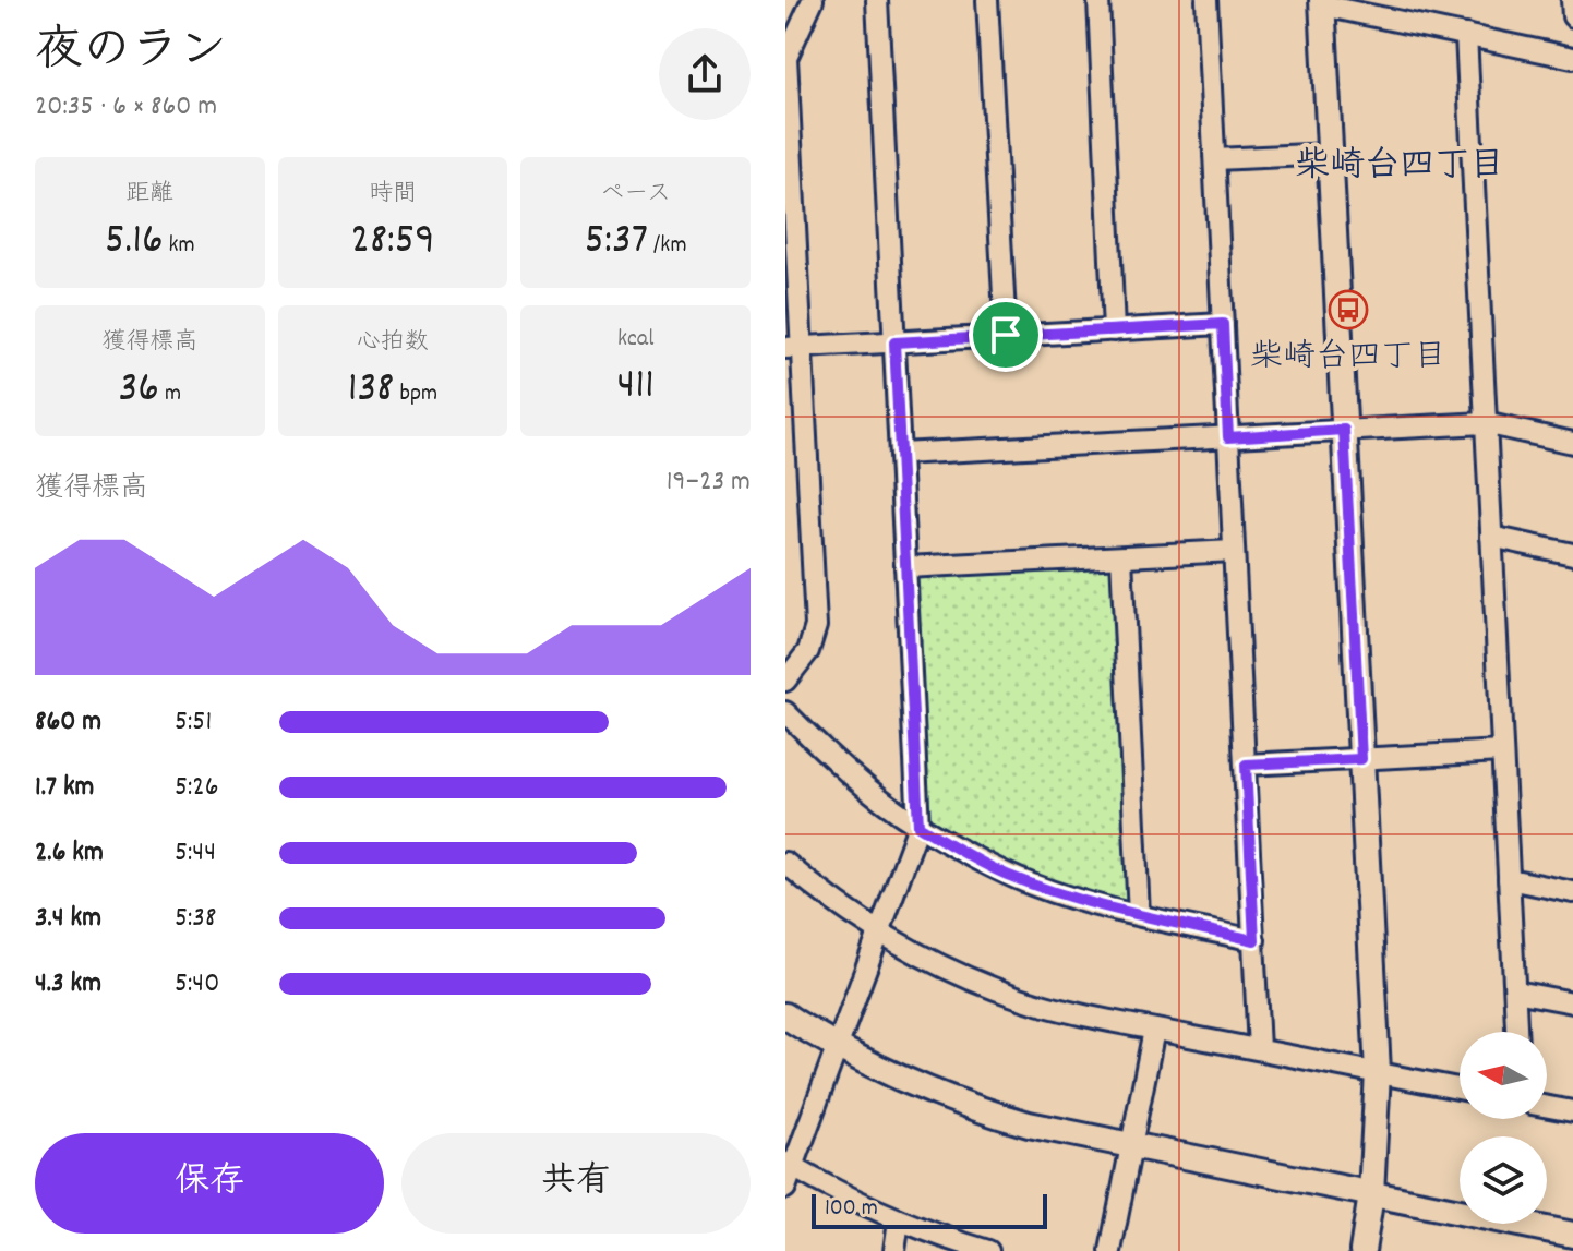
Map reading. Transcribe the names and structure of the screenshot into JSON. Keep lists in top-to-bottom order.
{
  "districts": ["柴崎台四丁目"],
  "places": {
    "bus stop": ["柴崎台四丁目"]
  },
  "scale_bar": "100 m",
  "north": "left",
  "page": {
    "heading": ["夜のラン", "20:35 · 6 × 860 m"],
    "stats": [
      ["距離", "5.16 km"],
      ["時間", "28:59"],
      ["ペース", "5:37 /km"],
      ["獲得標高", "36 m"],
      ["心拍数", "138 bpm"],
      ["kcal", "411"]
    ],
    "chart": ["獲得標高", "19–23 m"],
    "list": [
      {
        "name": "860 m",
        "note": "5:51"
      },
      {
        "name": "1.7 km",
        "note": "5:26"
      },
      {
        "name": "2.6 km",
        "note": "5:44"
      },
      {
        "name": "3.4 km",
        "note": "5:38"
      },
      {
        "name": "4.3 km",
        "note": "5:40"
      }
    ],
    "buttons": ["保存", "共有"],
    "scale": "100 m"
  }
}
